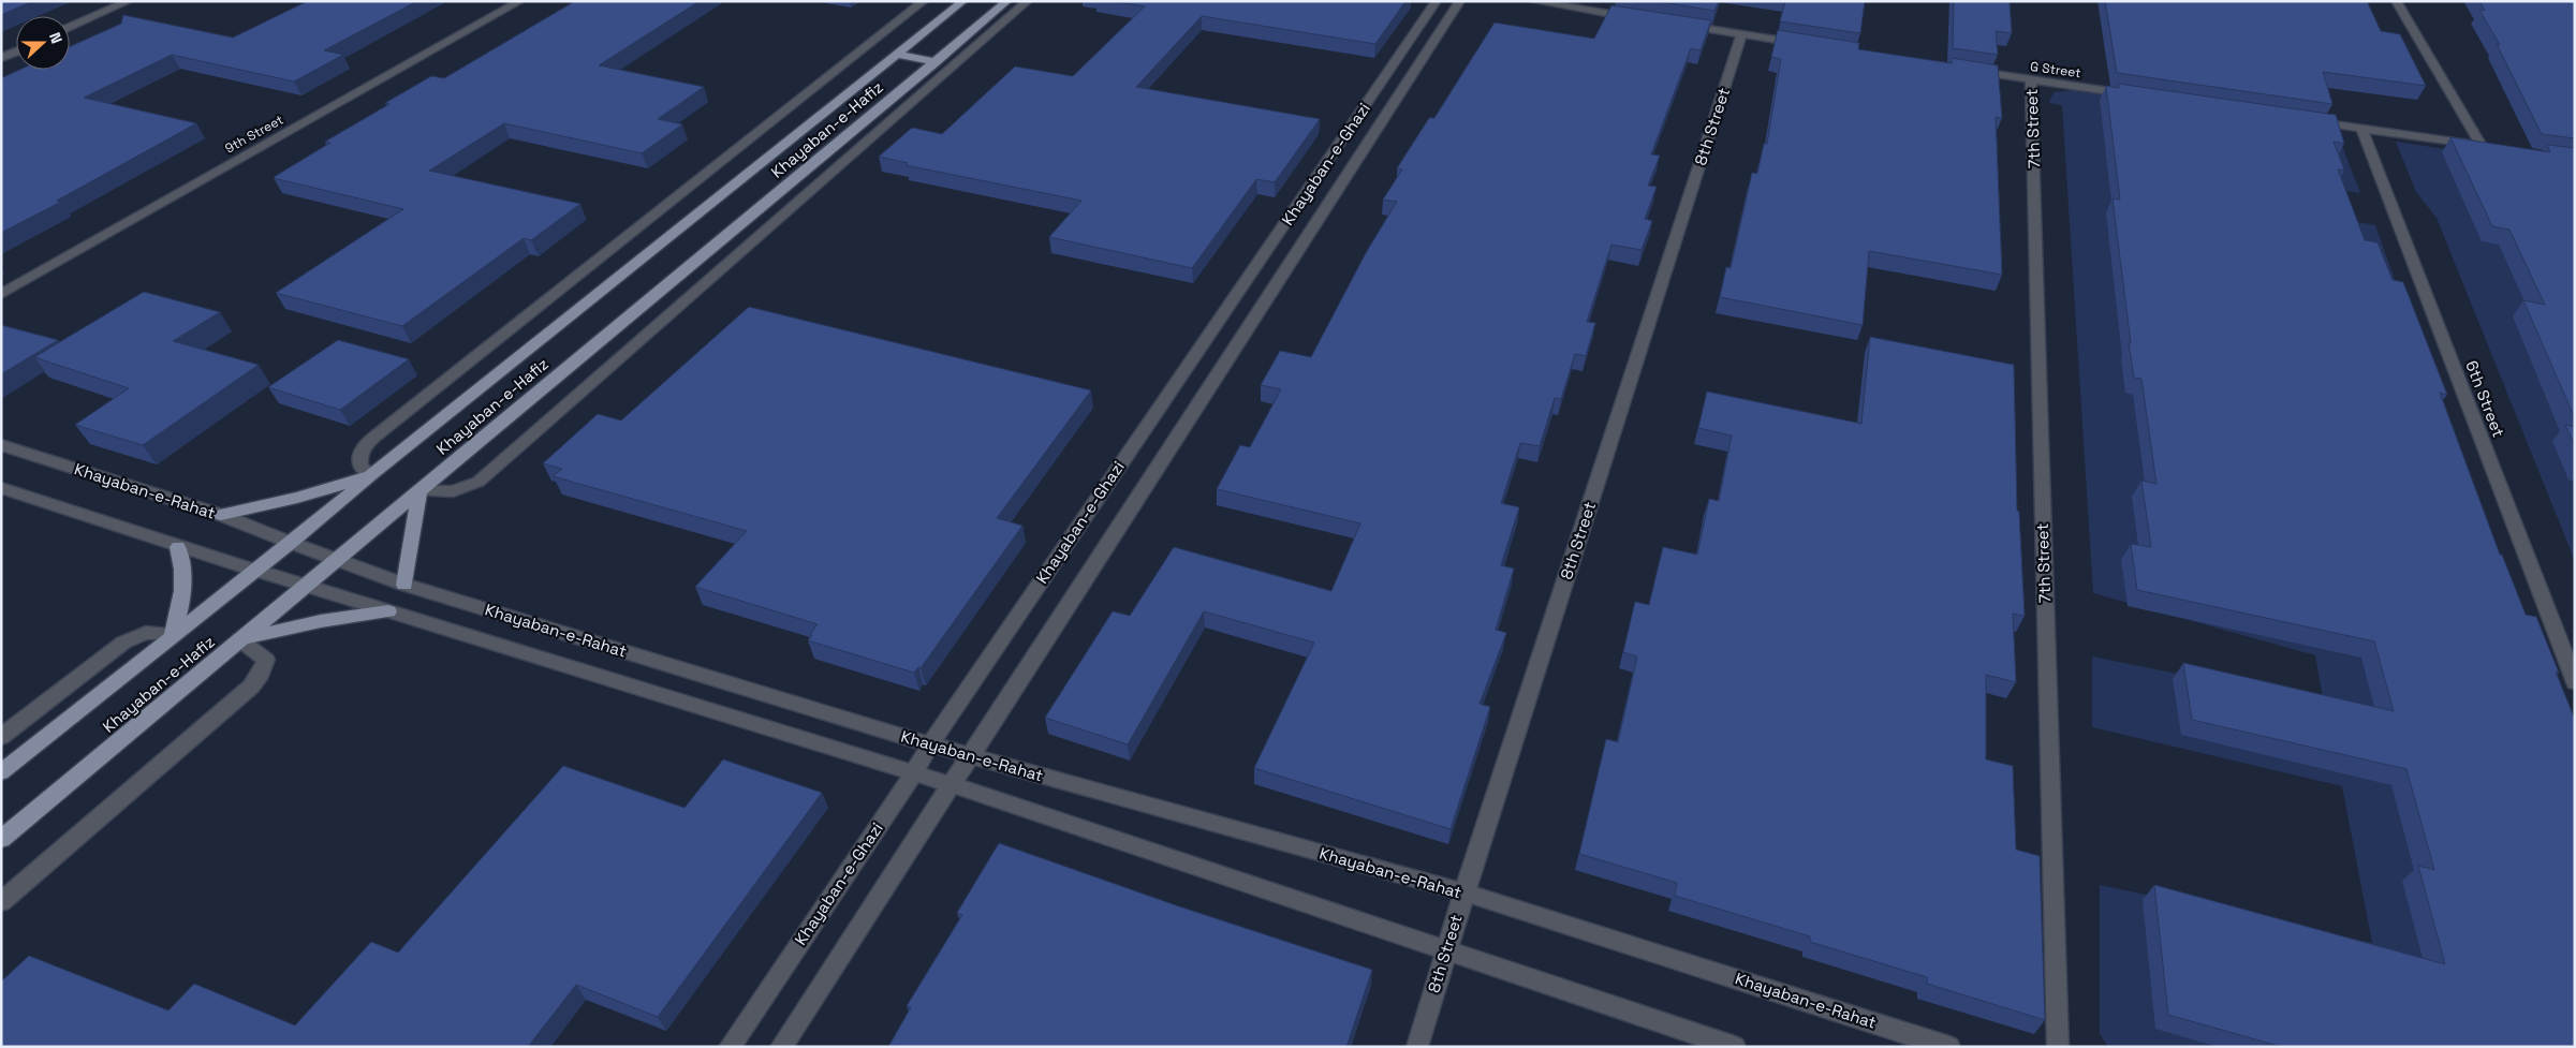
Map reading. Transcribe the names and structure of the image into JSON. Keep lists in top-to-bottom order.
{
  "streets": {
    "main road": ["Khayaban-e-Hafiz"],
    "street": [
      "G Street",
      "8th Street",
      "7th Street",
      "9th Street",
      "Khayaban-e-Ghazi",
      "6th Street",
      "Khayaban-e-Rahat"
    ]
  },
  "crossings": [
    ["G Street", "7th Street"],
    ["8th Street", "Khayaban-e-Rahat"],
    ["Khayaban-e-Hafiz", "Khayaban-e-Rahat"],
    ["Khayaban-e-Ghazi", "Khayaban-e-Rahat"]
  ],
  "north": "right"
}
